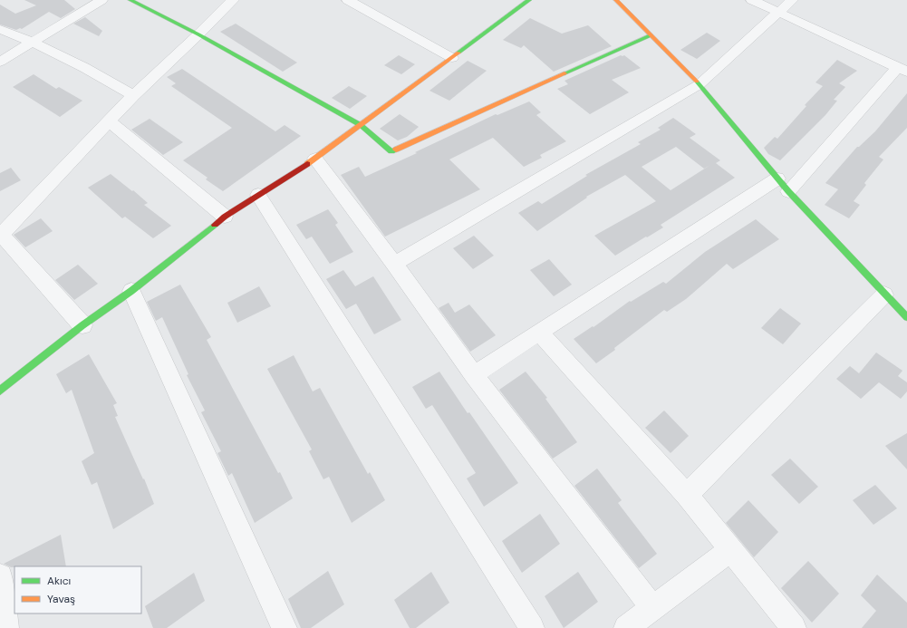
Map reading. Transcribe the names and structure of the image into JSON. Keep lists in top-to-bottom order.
{
  "legend": ["Akıcı", "Yavaş"]
}
